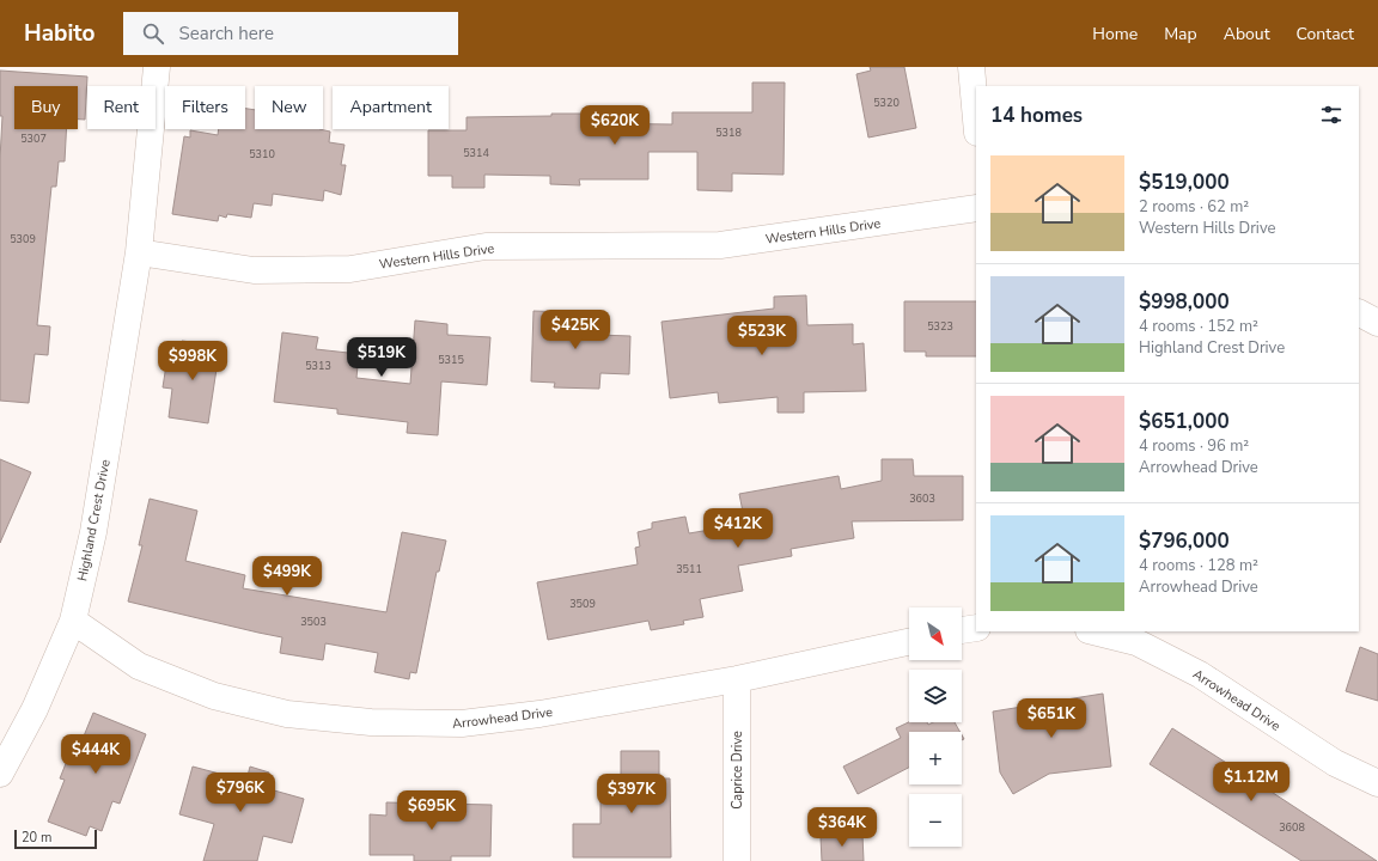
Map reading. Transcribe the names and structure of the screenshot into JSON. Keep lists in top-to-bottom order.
{
  "streets": {
    "street": [
      "Western Hills Drive",
      "Highland Crest Drive",
      "Arrowhead Drive",
      "Caprice Drive"
    ]
  },
  "crossings": [
    ["Western Hills Drive", "Highland Crest Drive"],
    ["Highland Crest Drive", "Arrowhead Drive"],
    ["Arrowhead Drive", "Caprice Drive"]
  ],
  "house_numbers": [
    "5320",
    "5318",
    "5307",
    "5314",
    "5310",
    "5309",
    "5323",
    "5315",
    "5313",
    "3603",
    "3511",
    "3509",
    "3503",
    "3608"
  ],
  "scale_bar": "20 m",
  "north": "bottom right",
  "page": {
    "header": "Habito",
    "search": "Search here",
    "nav": [
      "Home",
      "Map",
      "About",
      "Contact"
    ],
    "chip": [
      "Buy",
      "Rent",
      "Filters",
      "New",
      "Apartment"
    ],
    "heading": "14 homes",
    "price": [
      "$620K",
      "$425K",
      "$523K",
      "$519K",
      "$998K",
      "$412K",
      "$499K",
      "$651K",
      "$444K",
      "$1.12M",
      "$796K",
      "$397K",
      "$695K",
      "$364K"
    ],
    "list": [
      {
        "name": "$519,000",
        "note": "2 rooms · 62 m² · Western Hills Drive"
      },
      {
        "name": "$998,000",
        "note": "4 rooms · 152 m² · Highland Crest Drive"
      },
      {
        "name": "$651,000",
        "note": "4 rooms · 96 m² · Arrowhead Drive"
      },
      {
        "name": "$796,000",
        "note": "4 rooms · 128 m² · Arrowhead Drive"
      }
    ],
    "map_buttons": ["+", "−"],
    "scale": "20 m"
  }
}
